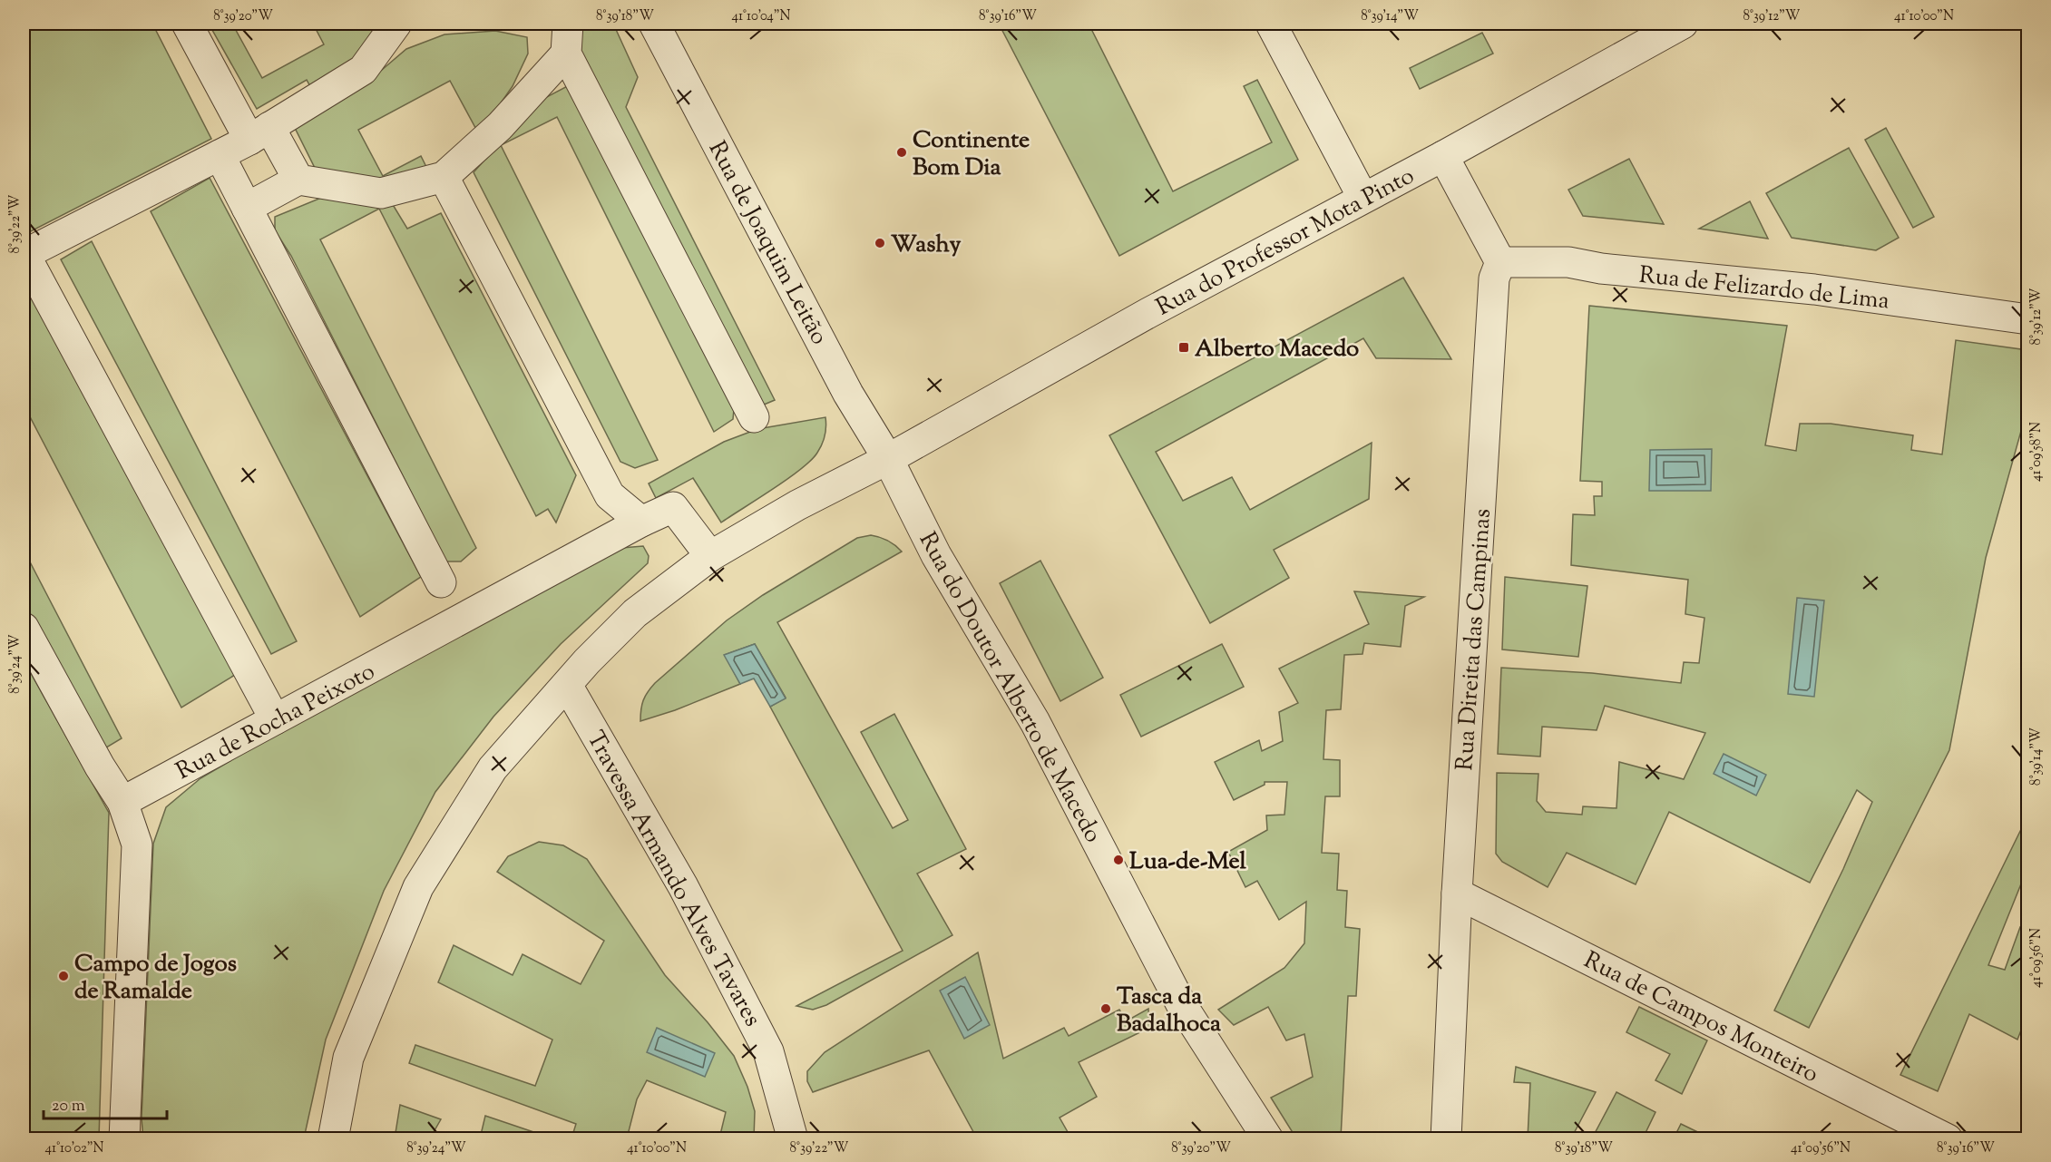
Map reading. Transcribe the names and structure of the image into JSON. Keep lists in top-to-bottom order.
{
  "streets": {
    "street": [
      "Rua do Professor Mota Pinto",
      "Rua de Joaquim Leitão",
      "Rua de Felizardo de Lima",
      "Rua Direita das Campinas",
      "Rua do Doutor Alberto de Macedo",
      "Rua de Rocha Peixoto",
      "Travessa Armando Alves Tavares",
      "Rua de Campos Monteiro"
    ]
  },
  "crossings": [
    ["Rua do Professor Mota Pinto", "Rua de Joaquim Leitão"],
    ["Rua do Professor Mota Pinto", "Rua do Doutor Alberto de Macedo"],
    ["Rua de Joaquim Leitão", "Rua do Doutor Alberto de Macedo"],
    ["Rua de Felizardo de Lima", "Rua Direita das Campinas"],
    ["Rua Direita das Campinas", "Rua de Campos Monteiro"]
  ],
  "places": {
    "other": [
      "Continente Bom Dia",
      "Washy",
      "Lua-de-Mel",
      "Campo de Jogos de Ramalde",
      "Tasca da Badalhoca"
    ],
    "transit": ["Alberto Macedo"]
  },
  "scale_bar": "20 m",
  "coordinates": [
    "8°39'20\"W",
    "8°39'18\"W",
    "41°10'04\"N",
    "8°39'16\"W",
    "8°39'14\"W",
    "8°39'12\"W",
    "41°10'00\"N",
    "8°39'22\"W",
    "41°09'58\"N",
    "8°39'24\"W",
    "41°09'56\"N",
    "41°10'02\"N"
  ]
}
